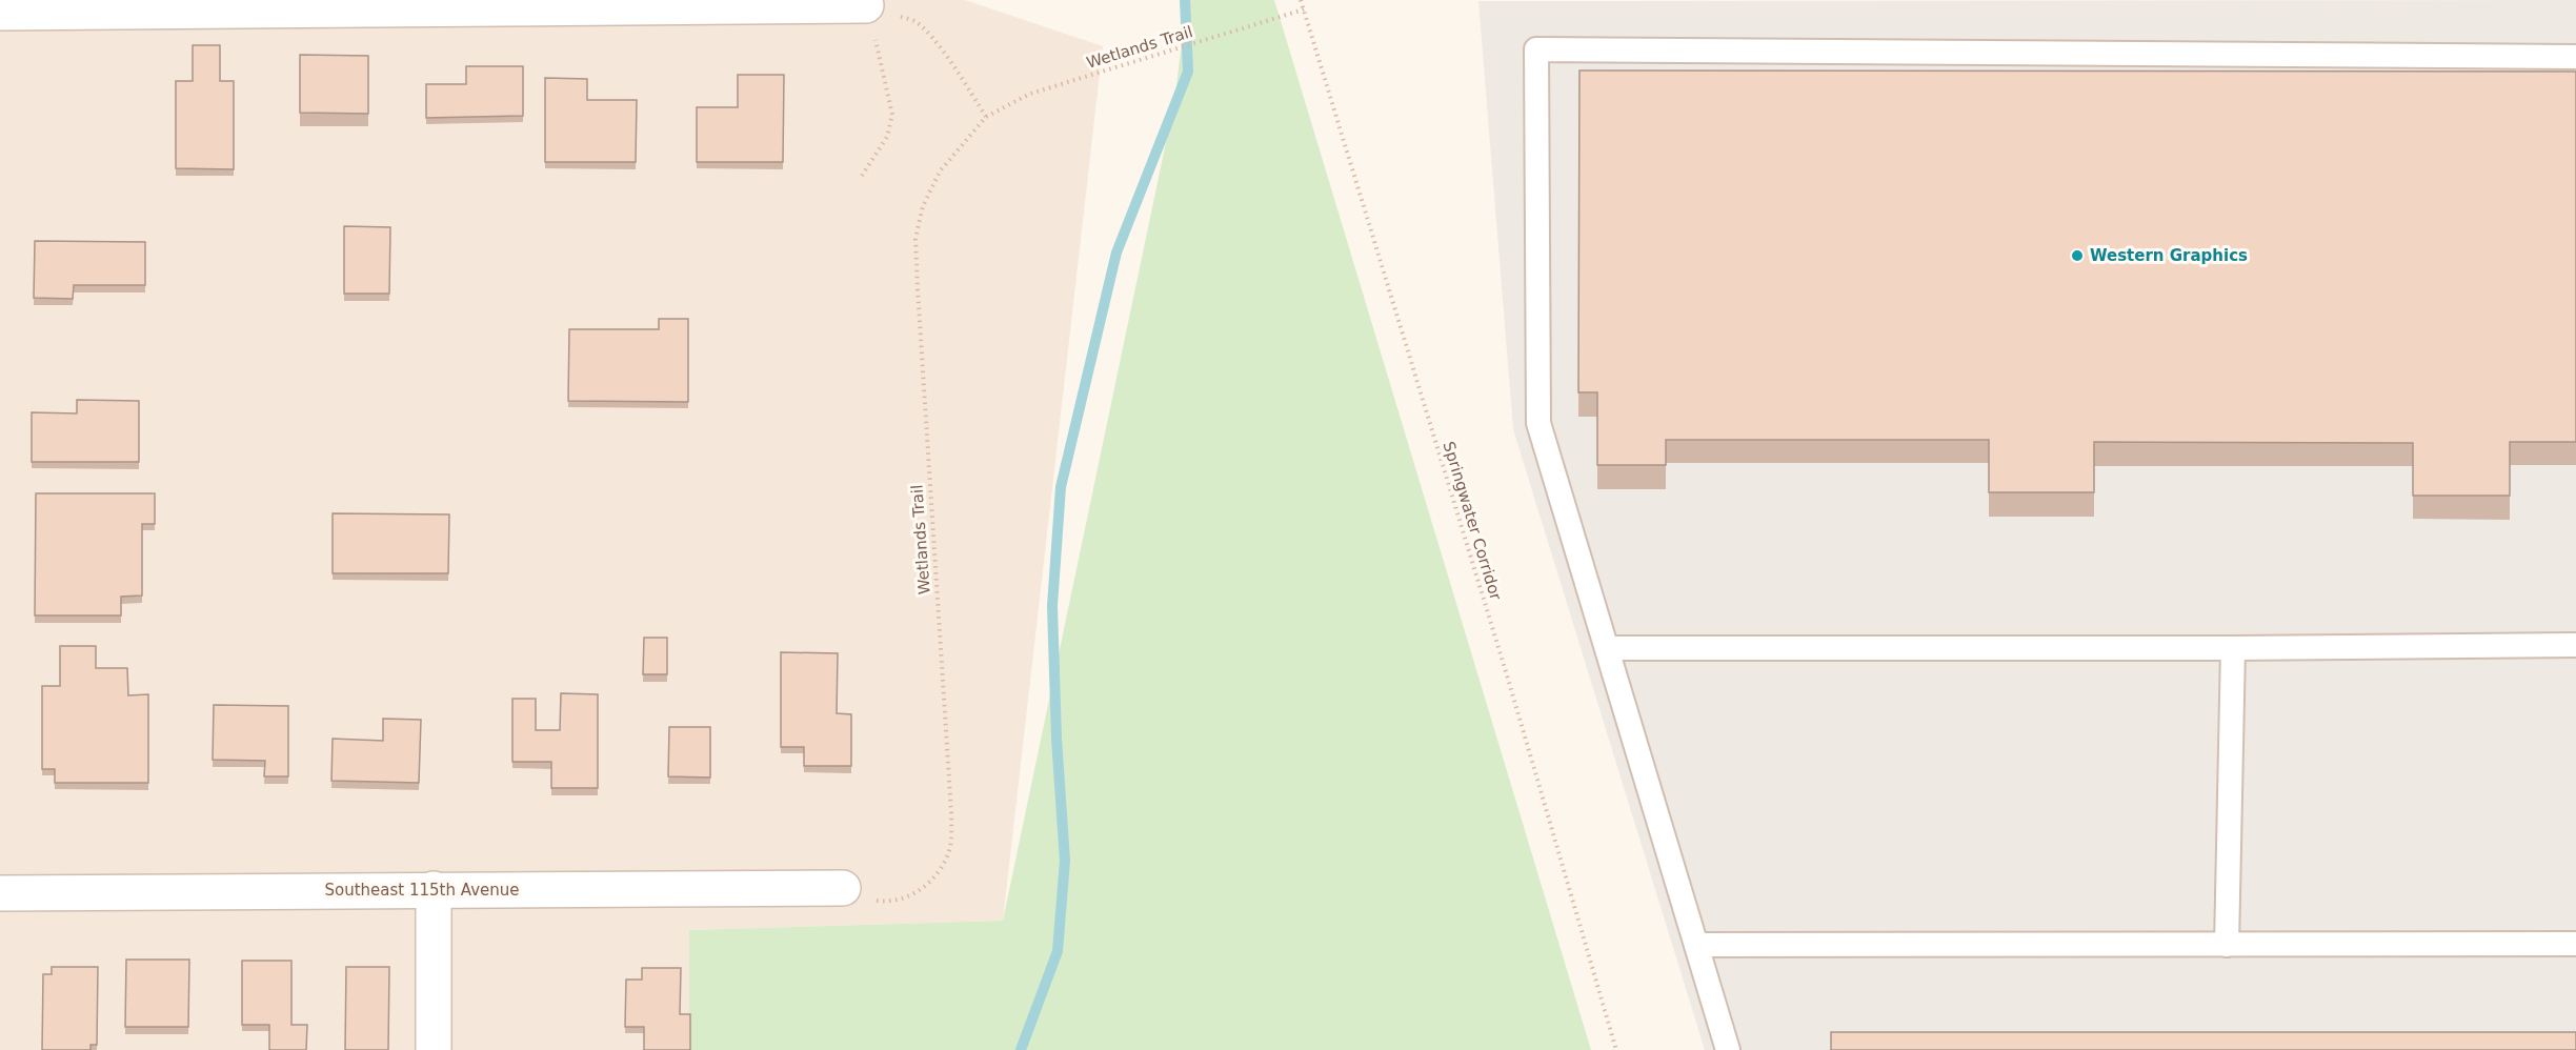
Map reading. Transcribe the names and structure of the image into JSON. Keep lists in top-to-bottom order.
{
  "streets": {
    "street": ["Southeast 115th Avenue"],
    "path": ["Wetlands Trail", "Springwater Corridor"]
  },
  "crossings": [
    ["Wetlands Trail", "Springwater Corridor"],
    ["Wetlands Trail", "Southeast 115th Avenue"]
  ],
  "places": ["Western Graphics"]
}
